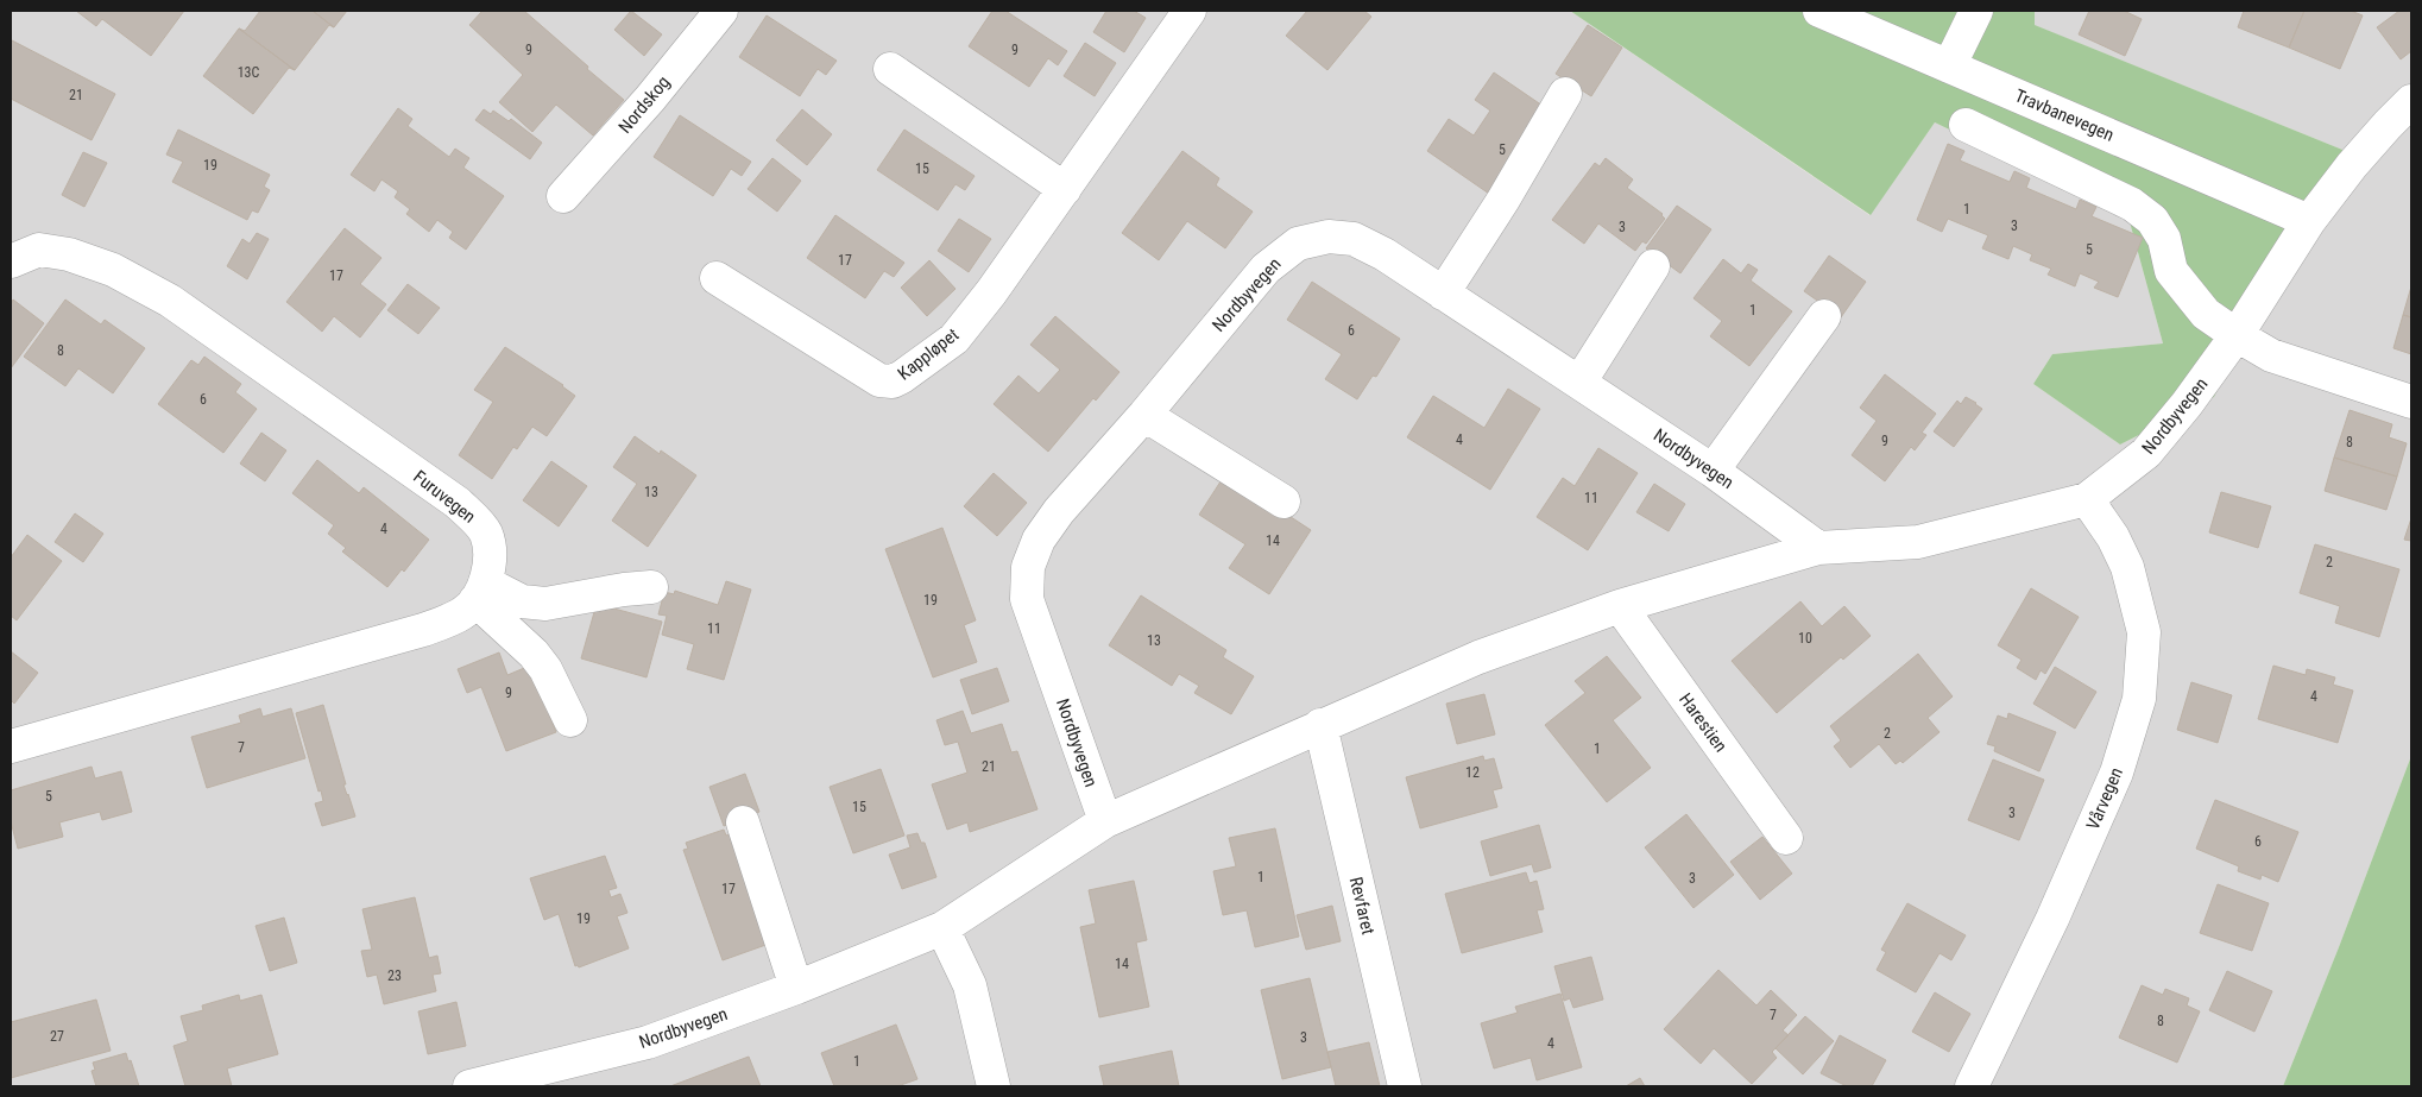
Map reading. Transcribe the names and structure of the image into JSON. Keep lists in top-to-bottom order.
{
  "streets": {
    "street": [
      "Nordskog",
      "Travbanevegen",
      "Nordbyvegen",
      "Kappløpet",
      "Furuvegen",
      "Harestien",
      "Vårvegen",
      "Revfaret"
    ]
  },
  "crossings": [
    ["Travbanevegen", "Nordbyvegen"],
    ["Nordbyvegen", "Harestien"],
    ["Nordbyvegen", "Vårvegen"],
    ["Nordbyvegen", "Revfaret"]
  ],
  "house_numbers": [
    "9",
    "9",
    "13C",
    "21",
    "5",
    "19",
    "15",
    "1",
    "3",
    "3",
    "5",
    "17",
    "17",
    "1",
    "6",
    "8",
    "6",
    "4",
    "9",
    "8",
    "13",
    "11",
    "4",
    "14",
    "2",
    "19",
    "11",
    "10",
    "13",
    "9",
    "4",
    "2",
    "7",
    "1",
    "21",
    "12",
    "5",
    "15",
    "3",
    "6",
    "1",
    "3",
    "17",
    "19",
    "14",
    "23",
    "7",
    "8",
    "27",
    "3",
    "4",
    "1"
  ]
}
